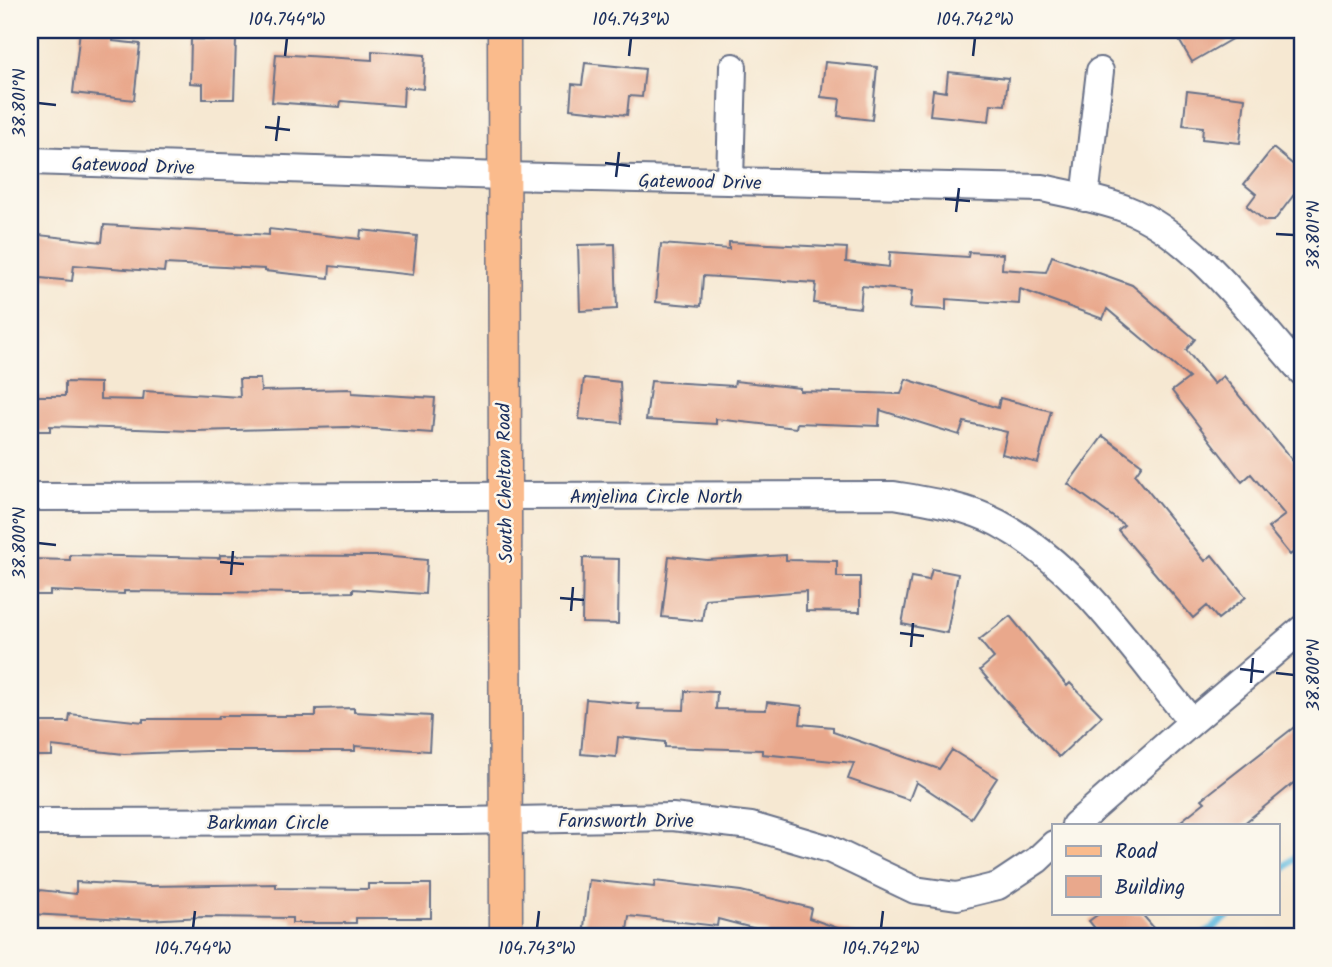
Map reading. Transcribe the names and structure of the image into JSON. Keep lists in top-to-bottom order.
{
  "streets": {
    "main road": ["South Chelton Road"],
    "street": [
      "Gatewood Drive",
      "Amjelina Circle North",
      "Farnsworth Drive",
      "Barkman Circle"
    ]
  },
  "crossings": [
    ["Gatewood Drive", "South Chelton Road"],
    ["South Chelton Road", "Amjelina Circle North"],
    ["South Chelton Road", "Farnsworth Drive"],
    ["South Chelton Road", "Barkman Circle"],
    ["Farnsworth Drive", "Barkman Circle"]
  ],
  "legend": ["Road", "Building"],
  "coordinates": [
    "104.744°W",
    "104.743°W",
    "104.742°W",
    "38.801°N",
    "38.800°N"
  ]
}
